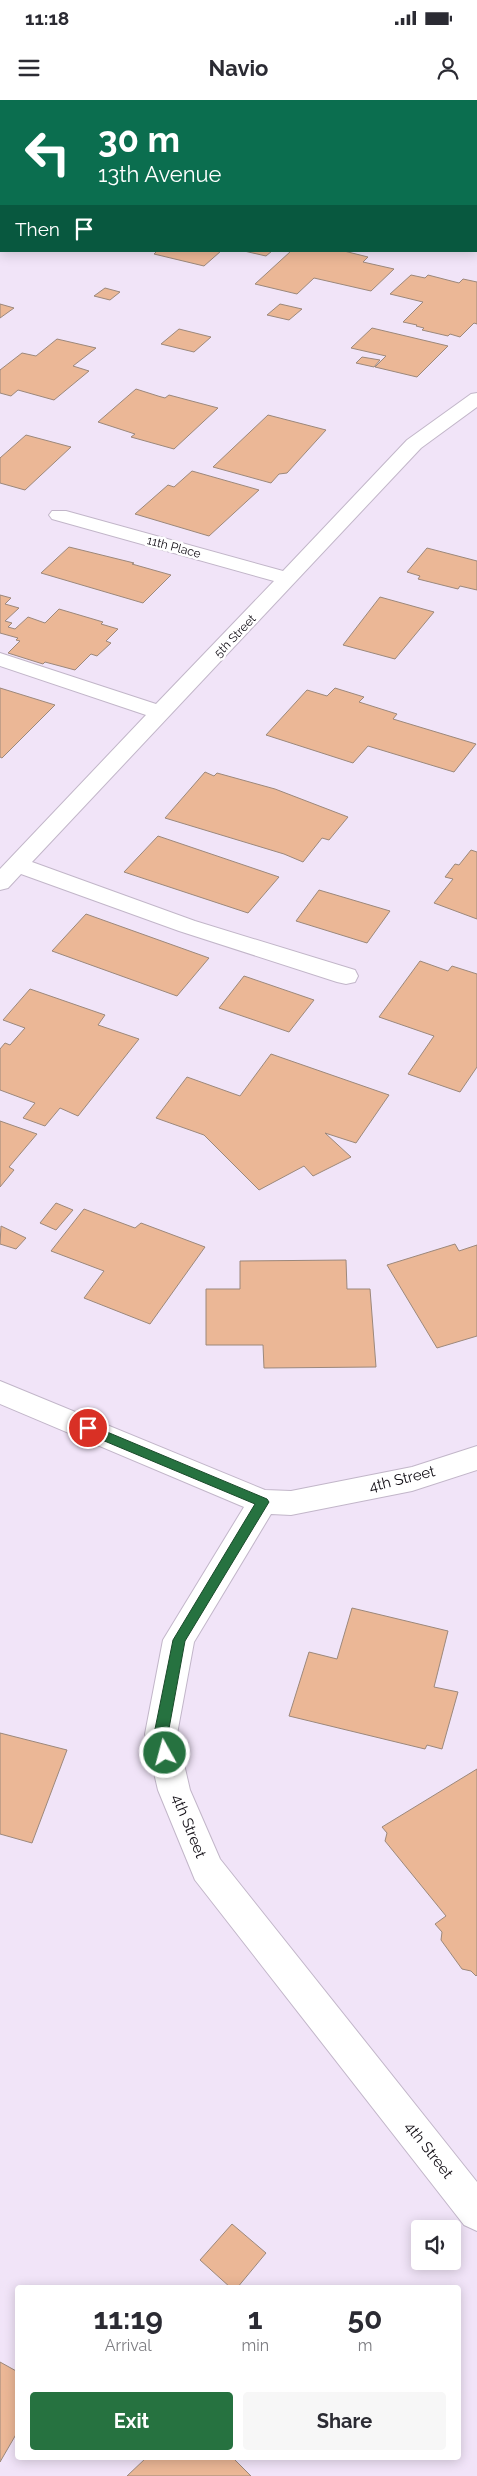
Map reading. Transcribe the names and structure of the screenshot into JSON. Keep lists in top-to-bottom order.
{
  "streets": {
    "street": ["11th Place", "5th Street", "4th Street"]
  },
  "crossings": [
    ["11th Place", "5th Street"]
  ],
  "page": {
    "status": "11:18",
    "header": "Navio",
    "turn": ["30 m", "13th Avenue"],
    "then": "Then",
    "eta": [
      "11:19",
      "Arrival",
      "1",
      "min",
      "50",
      "m"
    ],
    "buttons": ["Exit", "Share"]
  }
}
